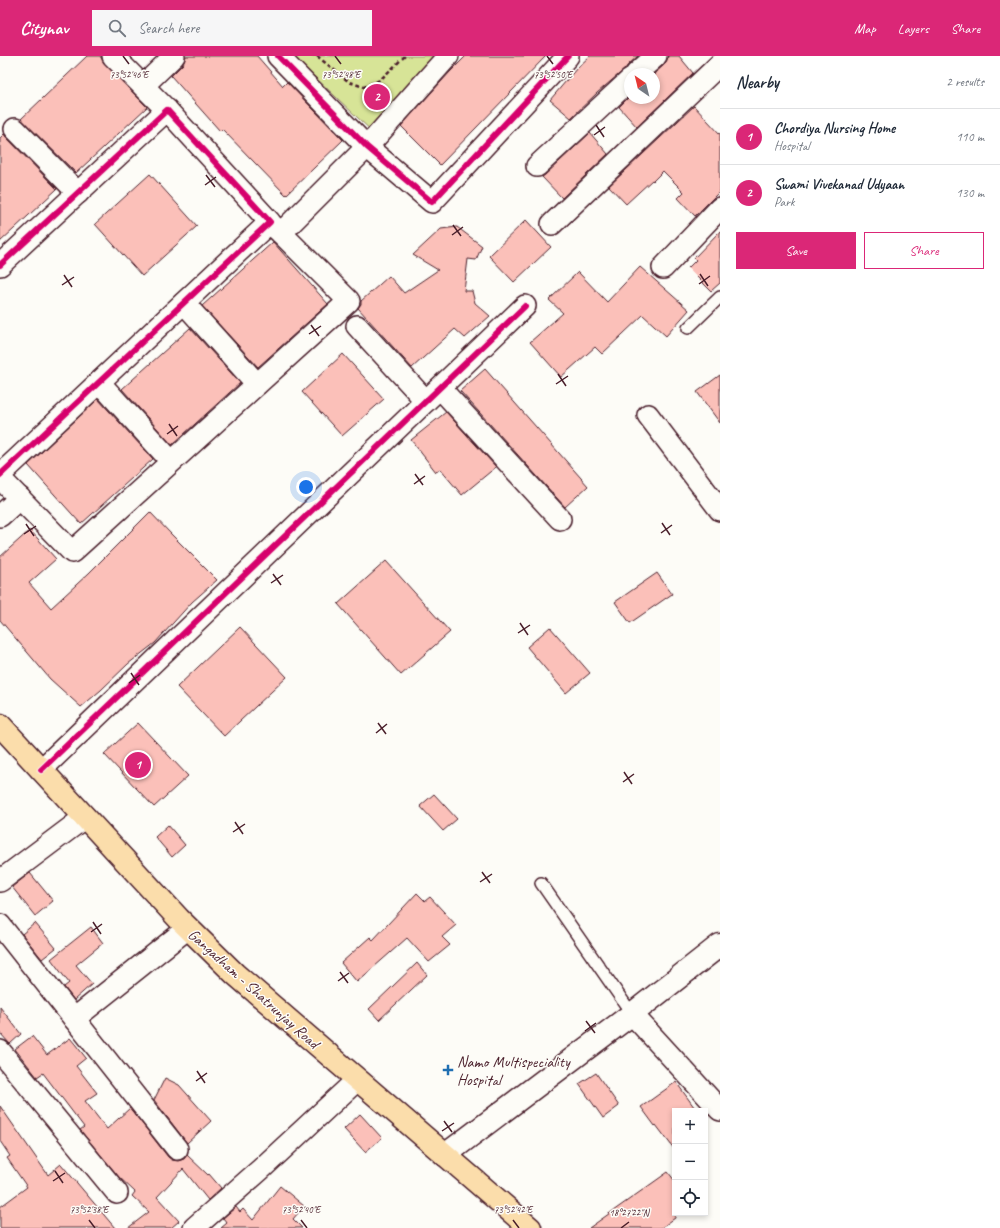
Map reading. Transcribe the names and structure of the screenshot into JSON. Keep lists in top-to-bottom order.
{
  "streets": {
    "main road": ["Gangadham - Shatrunjay Road"]
  },
  "places": {
    "health": ["Namo Multispeciality Hospital"]
  },
  "north": "top left",
  "page": {
    "header": "Citynav",
    "search": "Search here",
    "nav": ["Map", "Layers", "Share"],
    "heading": ["Nearby", "2 results"],
    "pins": ["2", "1"],
    "list": [
      {
        "mark": "1",
        "name": "Chordiya Nursing Home",
        "note": "Hospital",
        "value": "110 m"
      },
      {
        "mark": "2",
        "name": "Swami Vivekanad Udyaan",
        "note": "Park",
        "value": "130 m"
      }
    ],
    "buttons": ["Save", "Share"],
    "map_buttons": ["+", "−"]
  },
  "coordinates": [
    "73°52'46\"E",
    "73°52'48\"E",
    "73°52'50\"E",
    "73°52'38\"E",
    "73°52'40\"E",
    "73°52'42\"E",
    "18°27'22\"N"
  ]
}
